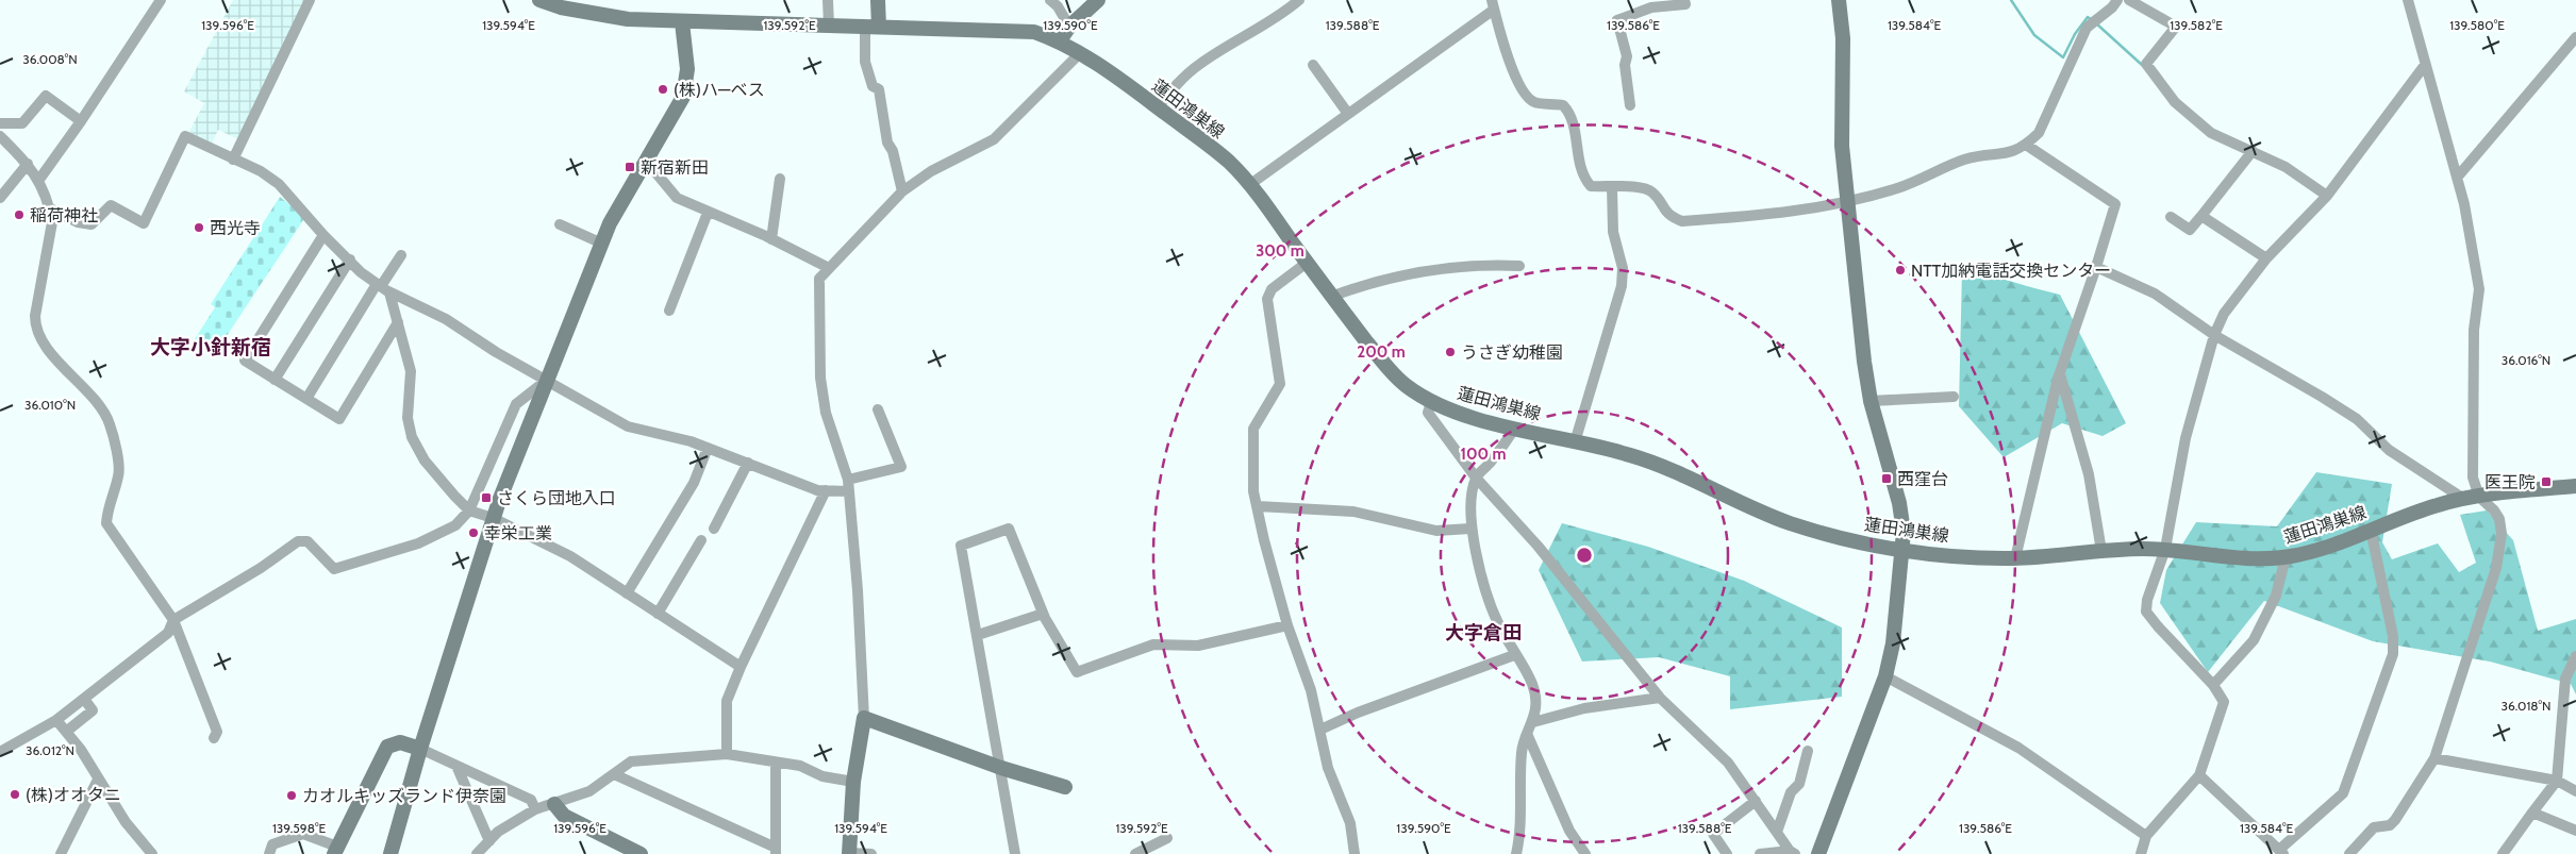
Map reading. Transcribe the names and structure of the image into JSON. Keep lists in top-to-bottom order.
{
  "streets": {
    "street": ["蓮田鴻巣線"]
  },
  "districts": ["大字小針新宿", "大字倉田"],
  "places": {
    "other": [
      "(株)ハ―ベス",
      "稲荷神社",
      "西光寺",
      "NTT加納電話交換センター",
      "うさぎ幼稚園",
      "幸栄工業",
      "(株)オオタニ",
      "カオルキッズランド伊奈園"
    ],
    "transit": [
      "新宿新田",
      "西窪台",
      "医王院",
      "さくら団地入口"
    ]
  },
  "coordinates": [
    "139.596°E",
    "139.594°E",
    "139.592°E",
    "139.590°E",
    "139.588°E",
    "139.586°E",
    "139.584°E",
    "139.582°E",
    "139.580°E",
    "36.008°N",
    "36.016°N",
    "36.010°N",
    "36.018°N",
    "36.012°N",
    "139.598°E"
  ],
  "rings": ["300 m", "200 m", "100 m"]
}
